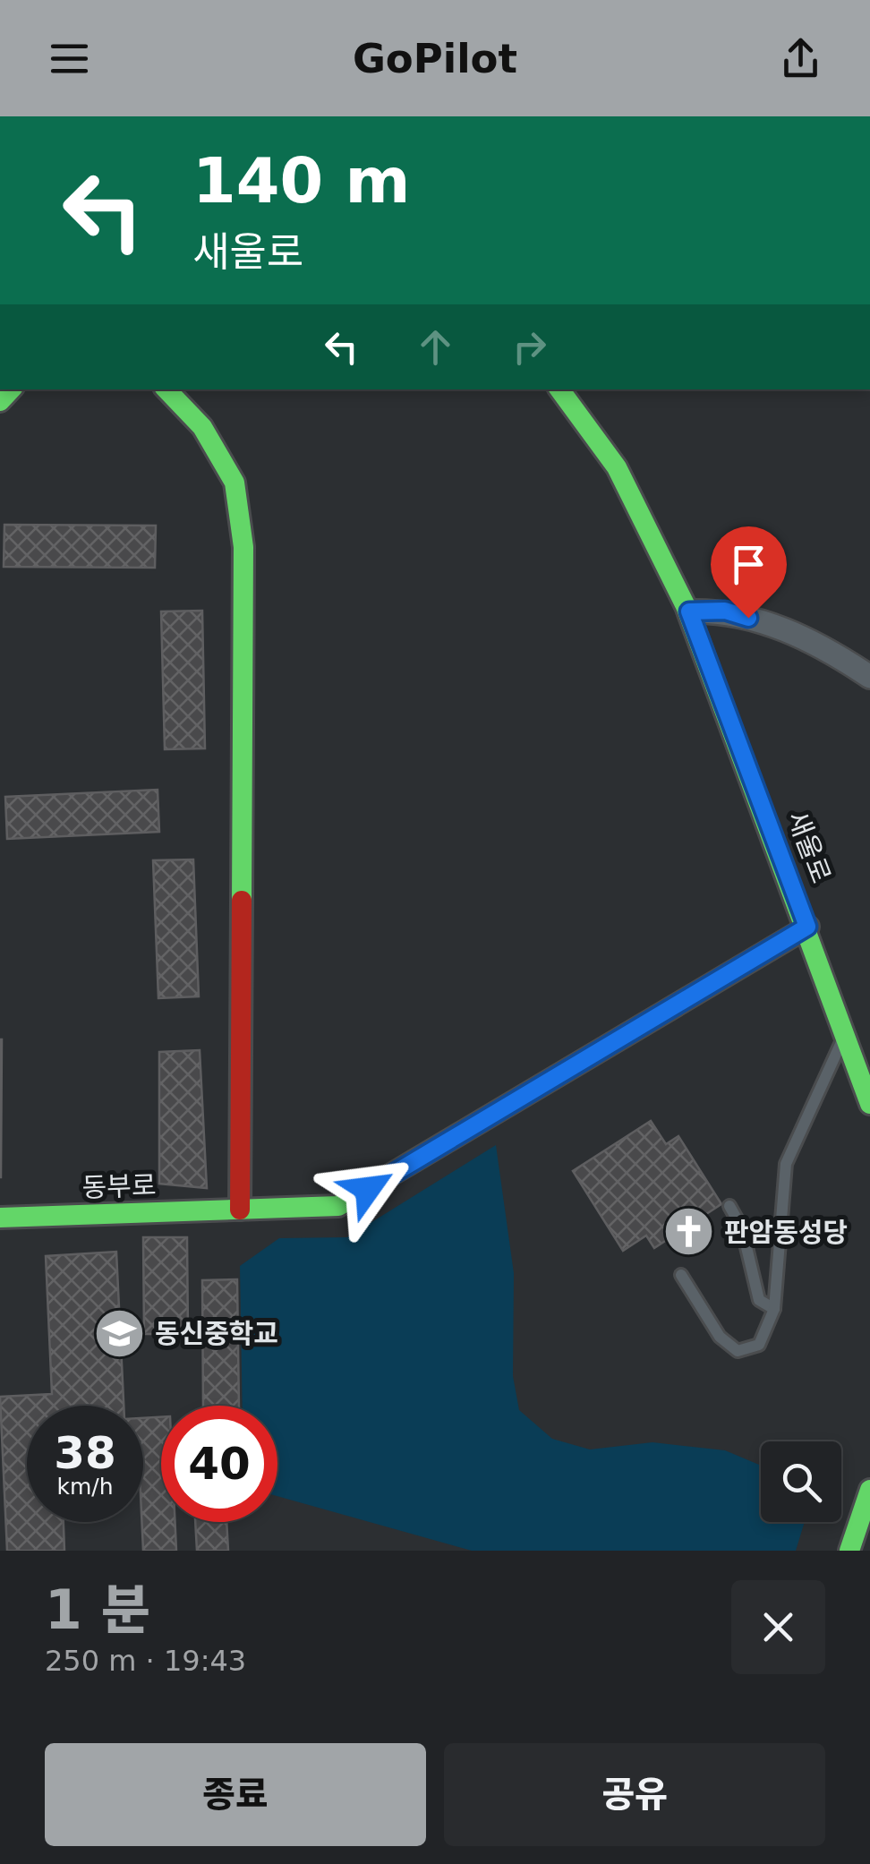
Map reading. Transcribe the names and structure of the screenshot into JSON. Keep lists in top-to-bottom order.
{
  "streets": {
    "street": ["새울로", "동부로"]
  },
  "crossings": [
    ["새울로", "동부로"]
  ],
  "places": {
    "church": ["판암동성당"],
    "school or university": ["동신중학교"]
  },
  "page": {
    "header": "GoPilot",
    "turn": ["140 m", "새울로"],
    "speed": "38 km/h",
    "limit": "40",
    "heading": ["1 분", "250 m · 19:43"],
    "buttons": ["종료", "공유"]
  }
}
